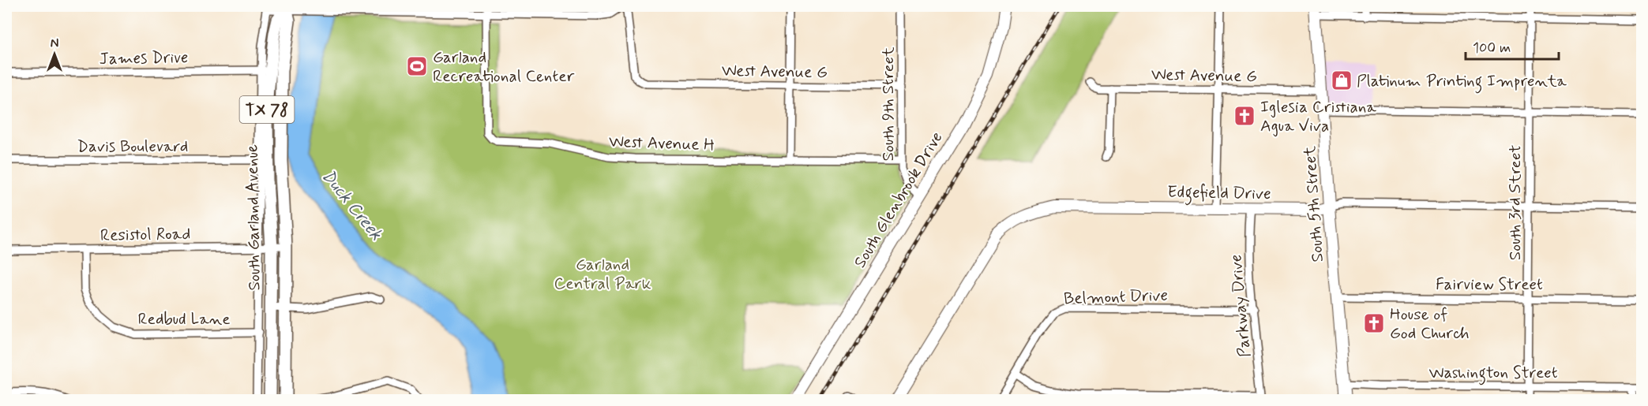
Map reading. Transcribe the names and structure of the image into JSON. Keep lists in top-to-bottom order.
{
  "streets": {
    "main road": ["TX 78", "South Garland Avenue"],
    "street": [
      "James Drive",
      "West Avenue G",
      "South 9th Street",
      "West Avenue H",
      "Davis Boulevard",
      "Edgefield Drive",
      "South Glenbrook Drive",
      "South 3rd Street",
      "South 5th Street",
      "Resistol Road",
      "Fairview Street",
      "Belmont Drive",
      "Parkway Drive",
      "Redbud Lane",
      "Washington Street"
    ]
  },
  "crossings": [
    ["James Drive", "South Garland Avenue"],
    ["West Avenue G", "South 9th Street"],
    ["West Avenue G", "South 5th Street"],
    ["South 9th Street", "West Avenue H"],
    ["South 9th Street", "South Glenbrook Drive"],
    ["Edgefield Drive", "South 3rd Street"],
    ["Edgefield Drive", "South 5th Street"],
    ["Edgefield Drive", "Parkway Drive"],
    ["South 3rd Street", "Fairview Street"],
    ["South 3rd Street", "Washington Street"],
    ["South 5th Street", "Fairview Street"],
    ["South 5th Street", "Washington Street"],
    ["South Garland Avenue", "Resistol Road"],
    ["Resistol Road", "Redbud Lane"],
    ["Belmont Drive", "Parkway Drive"]
  ],
  "water": ["Duck Creek"],
  "parks": ["Garland Central Park"],
  "places": {
    "sports": ["Garland Recreational Center"],
    "shop": ["Platinum Printing Imprenta"],
    "church": ["Iglesia Cristiana Agua Viva", "House of God Church"]
  },
  "scale_bar": "100 m",
  "north": "top"
}
